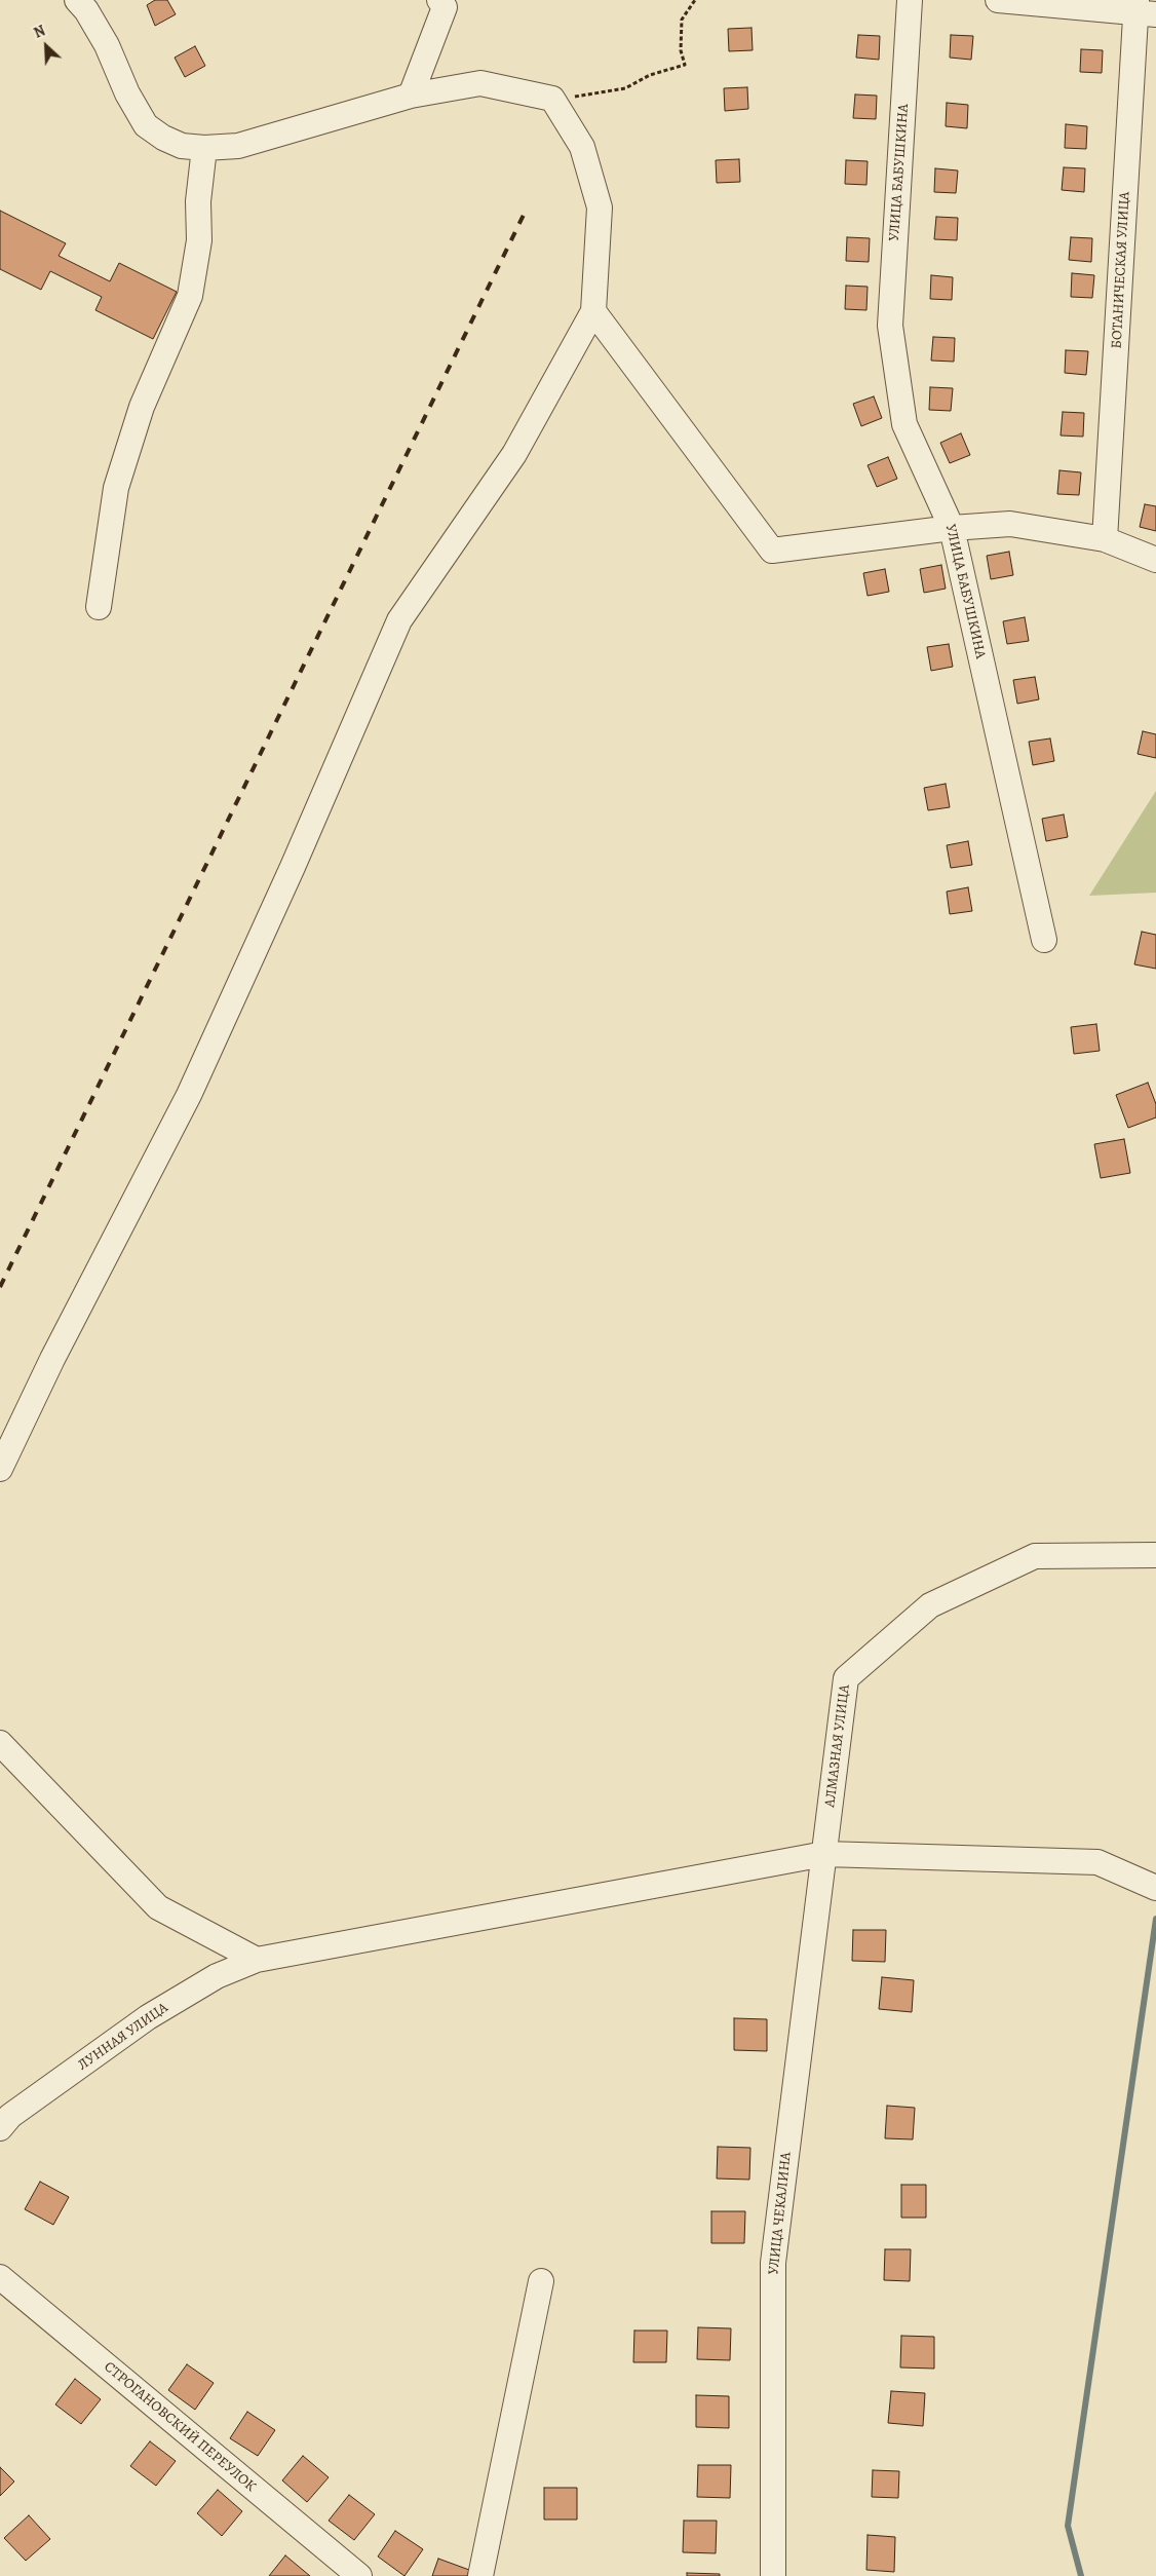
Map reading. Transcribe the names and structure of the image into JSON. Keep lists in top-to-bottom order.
{
  "streets": {
    "street": [
      "УЛИЦА БАБУШКИНА",
      "БОТАНИЧЕСКАЯ УЛИЦА",
      "АЛМАЗНАЯ УЛИЦА",
      "ЛУННАЯ УЛИЦА",
      "УЛИЦА ЧЕКАЛИНА",
      "СТРОГАНОВСКИЙ ПЕРЕУЛОК"
    ]
  },
  "crossings": [
    ["АЛМАЗНАЯ УЛИЦА", "ЛУННАЯ УЛИЦА"],
    ["АЛМАЗНАЯ УЛИЦА", "УЛИЦА ЧЕКАЛИНА"],
    ["ЛУННАЯ УЛИЦА", "УЛИЦА ЧЕКАЛИНА"]
  ],
  "north": "top left"
}
